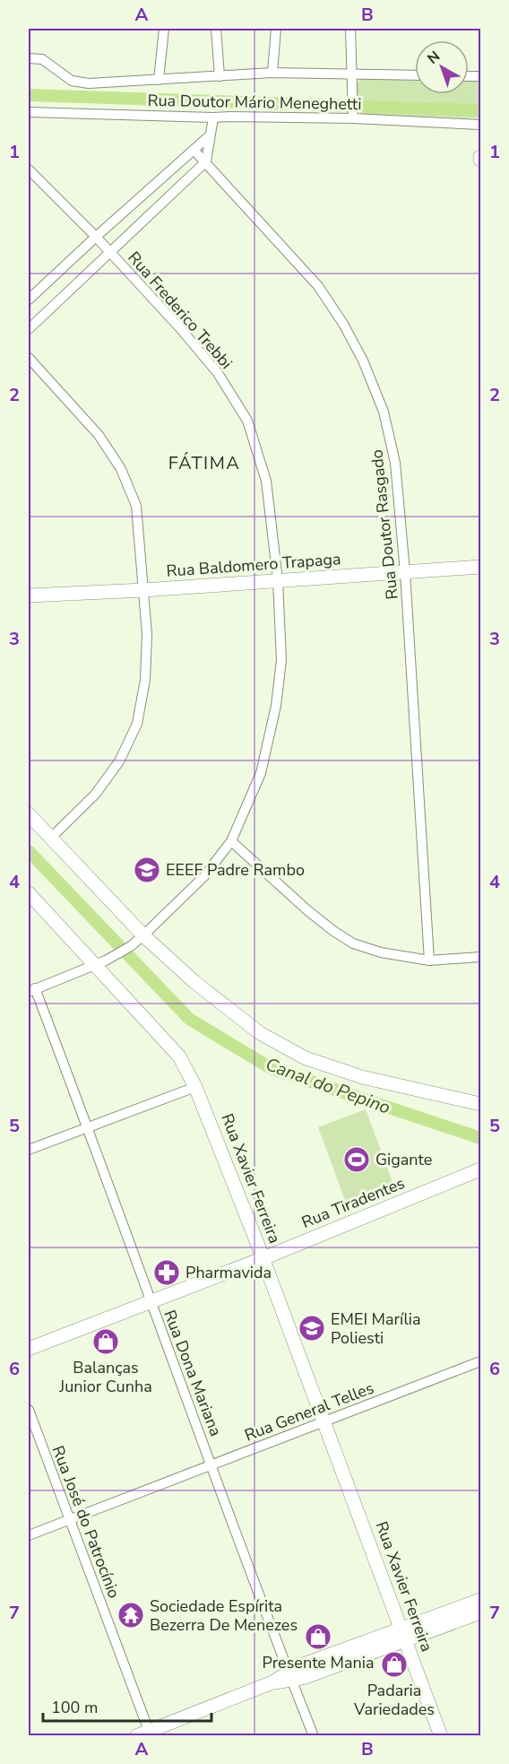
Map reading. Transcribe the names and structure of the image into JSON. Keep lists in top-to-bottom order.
{
  "streets": {
    "street": [
      "Rua Doutor Mário Meneghetti",
      "Rua Frederico Trebbi",
      "Rua Doutor Rasgado",
      "Rua Baldomero Trapaga",
      "Rua Xavier Ferreira",
      "Rua Tiradentes",
      "Rua Dona Mariana",
      "Rua General Telles",
      "Rua José do Patrocínio"
    ]
  },
  "crossings": [
    ["Rua Frederico Trebbi", "Rua Baldomero Trapaga"],
    ["Rua Frederico Trebbi", "Rua Xavier Ferreira"],
    ["Rua Frederico Trebbi", "Rua Dona Mariana"],
    ["Rua Doutor Rasgado", "Rua Baldomero Trapaga"],
    ["Rua Xavier Ferreira", "Rua Tiradentes"],
    ["Rua Xavier Ferreira", "Rua General Telles"],
    ["Rua Tiradentes", "Rua Dona Mariana"],
    ["Rua Dona Mariana", "Rua General Telles"],
    ["Rua General Telles", "Rua José do Patrocínio"]
  ],
  "districts": ["FÁTIMA"],
  "water": ["Canal do Pepino"],
  "places": {
    "school or university": ["EEEF Padre Rambo", "EMEI Marília Poliesti"],
    "sports": ["Gigante"],
    "pharmacy": ["Pharmavida"],
    "shop": ["Balanças Junior Cunha", "Presente Mania", "Padaria Variedades"],
    "temple": ["Sociedade Espírita Bezerra De Menezes"]
  },
  "scale_bar": "100 m",
  "north": "top left",
  "grid": {
    "columns": ["A", "B"],
    "rows": [
      "1",
      "2",
      "3",
      "4",
      "5",
      "6",
      "7"
    ]
  }
}
